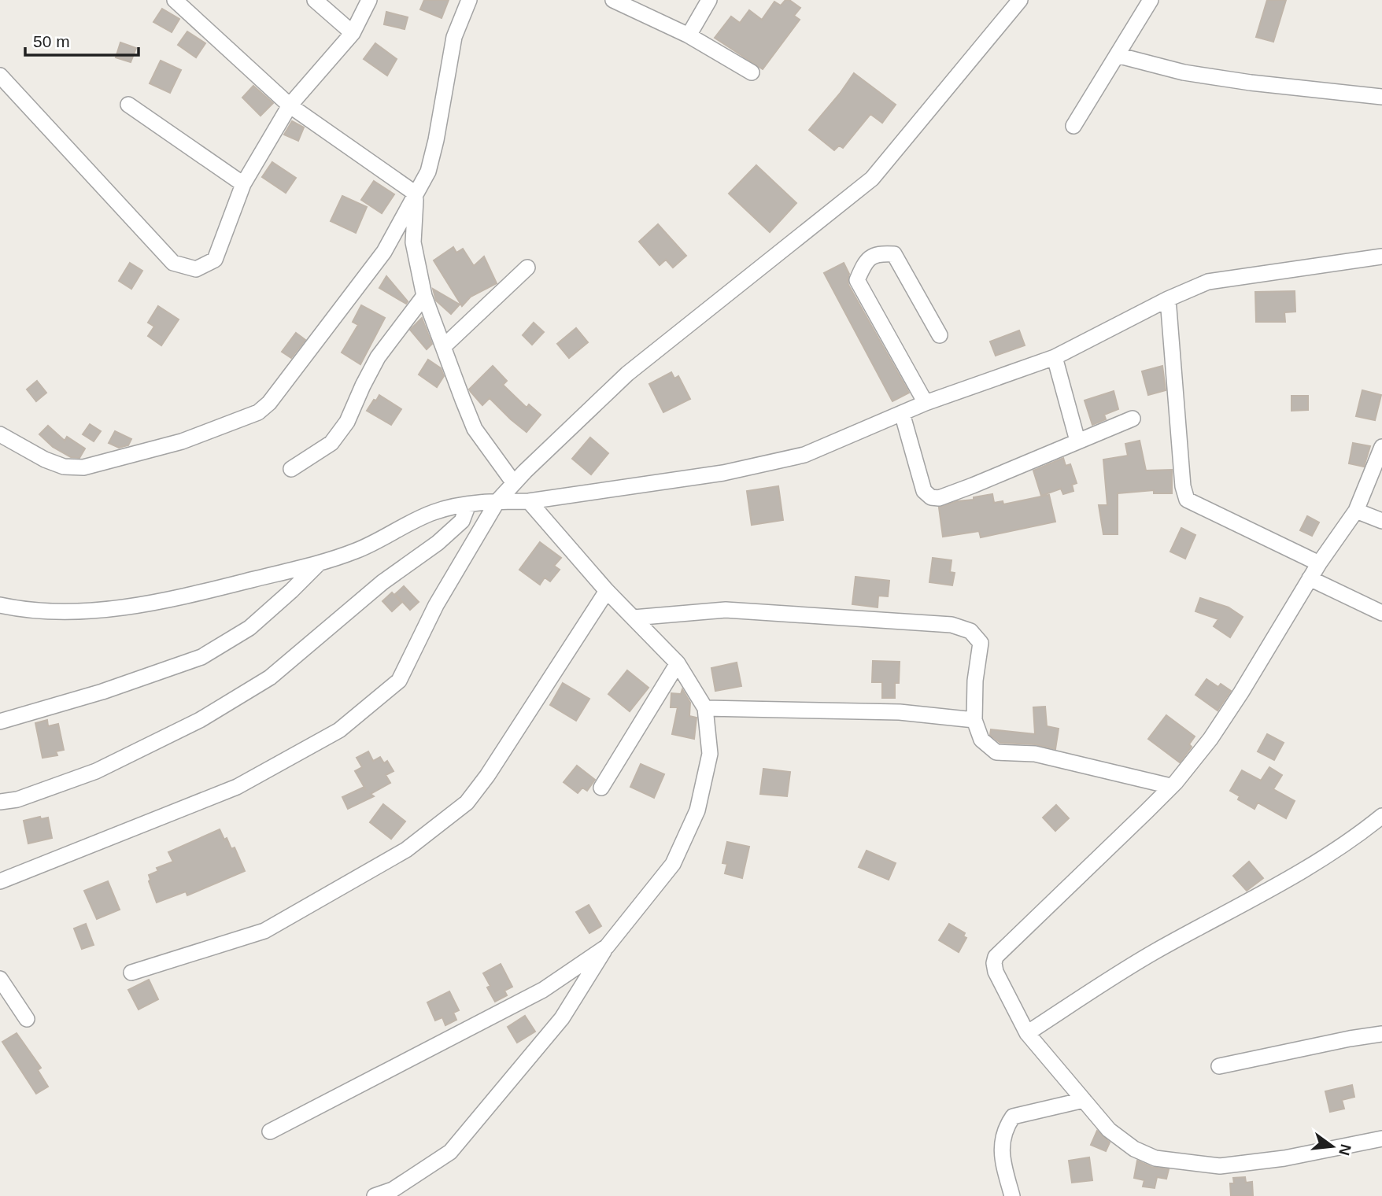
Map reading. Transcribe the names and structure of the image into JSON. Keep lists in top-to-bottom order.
{
  "scale_bar": "50 m",
  "north": "right"
}
